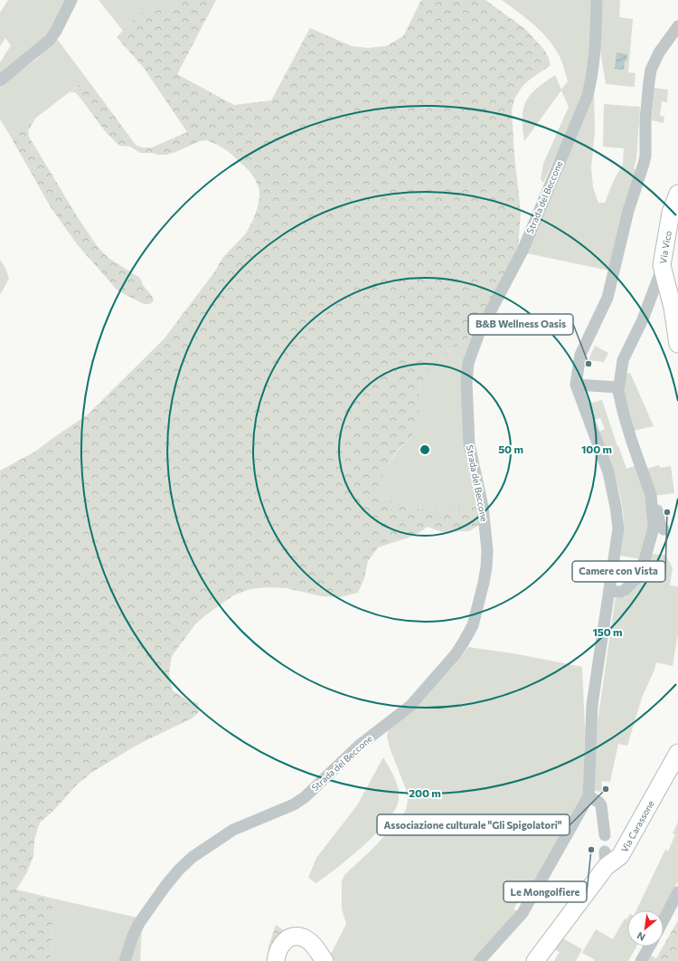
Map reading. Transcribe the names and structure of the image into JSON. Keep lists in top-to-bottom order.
{
  "streets": {
    "street": ["Strada del Beccone", "Via Vico", "Via Carassone"]
  },
  "places": [
    "B&B Wellness Oasis",
    "Camere con Vista",
    "Associazione culturale \"Gli Spigolatori\"",
    "Le Mongolfiere"
  ],
  "north": "bottom left",
  "rings": [
    "50 m",
    "100 m",
    "150 m",
    "200 m"
  ]
}
